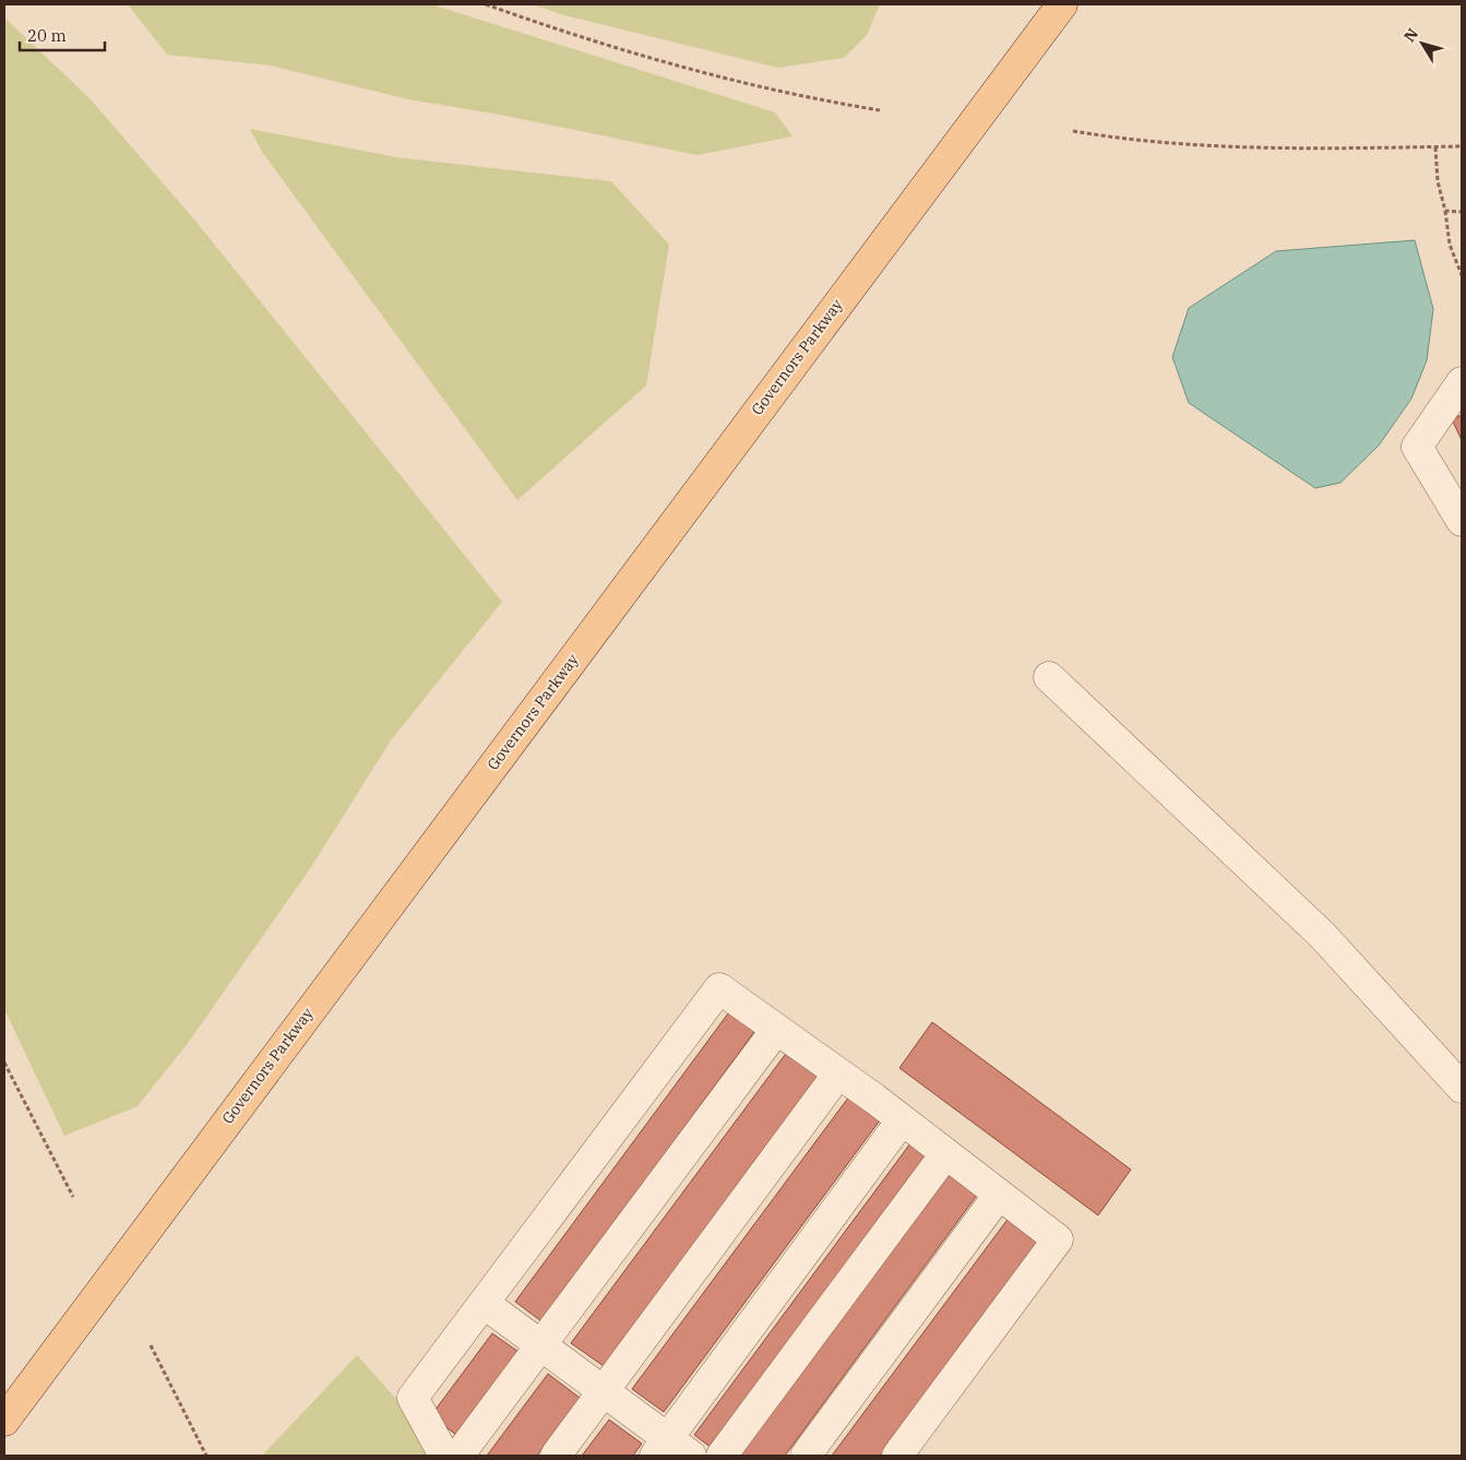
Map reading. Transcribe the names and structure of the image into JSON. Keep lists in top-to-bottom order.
{
  "streets": {
    "main road": ["Governors Parkway"]
  },
  "scale_bar": "20 m",
  "north": "top left"
}
